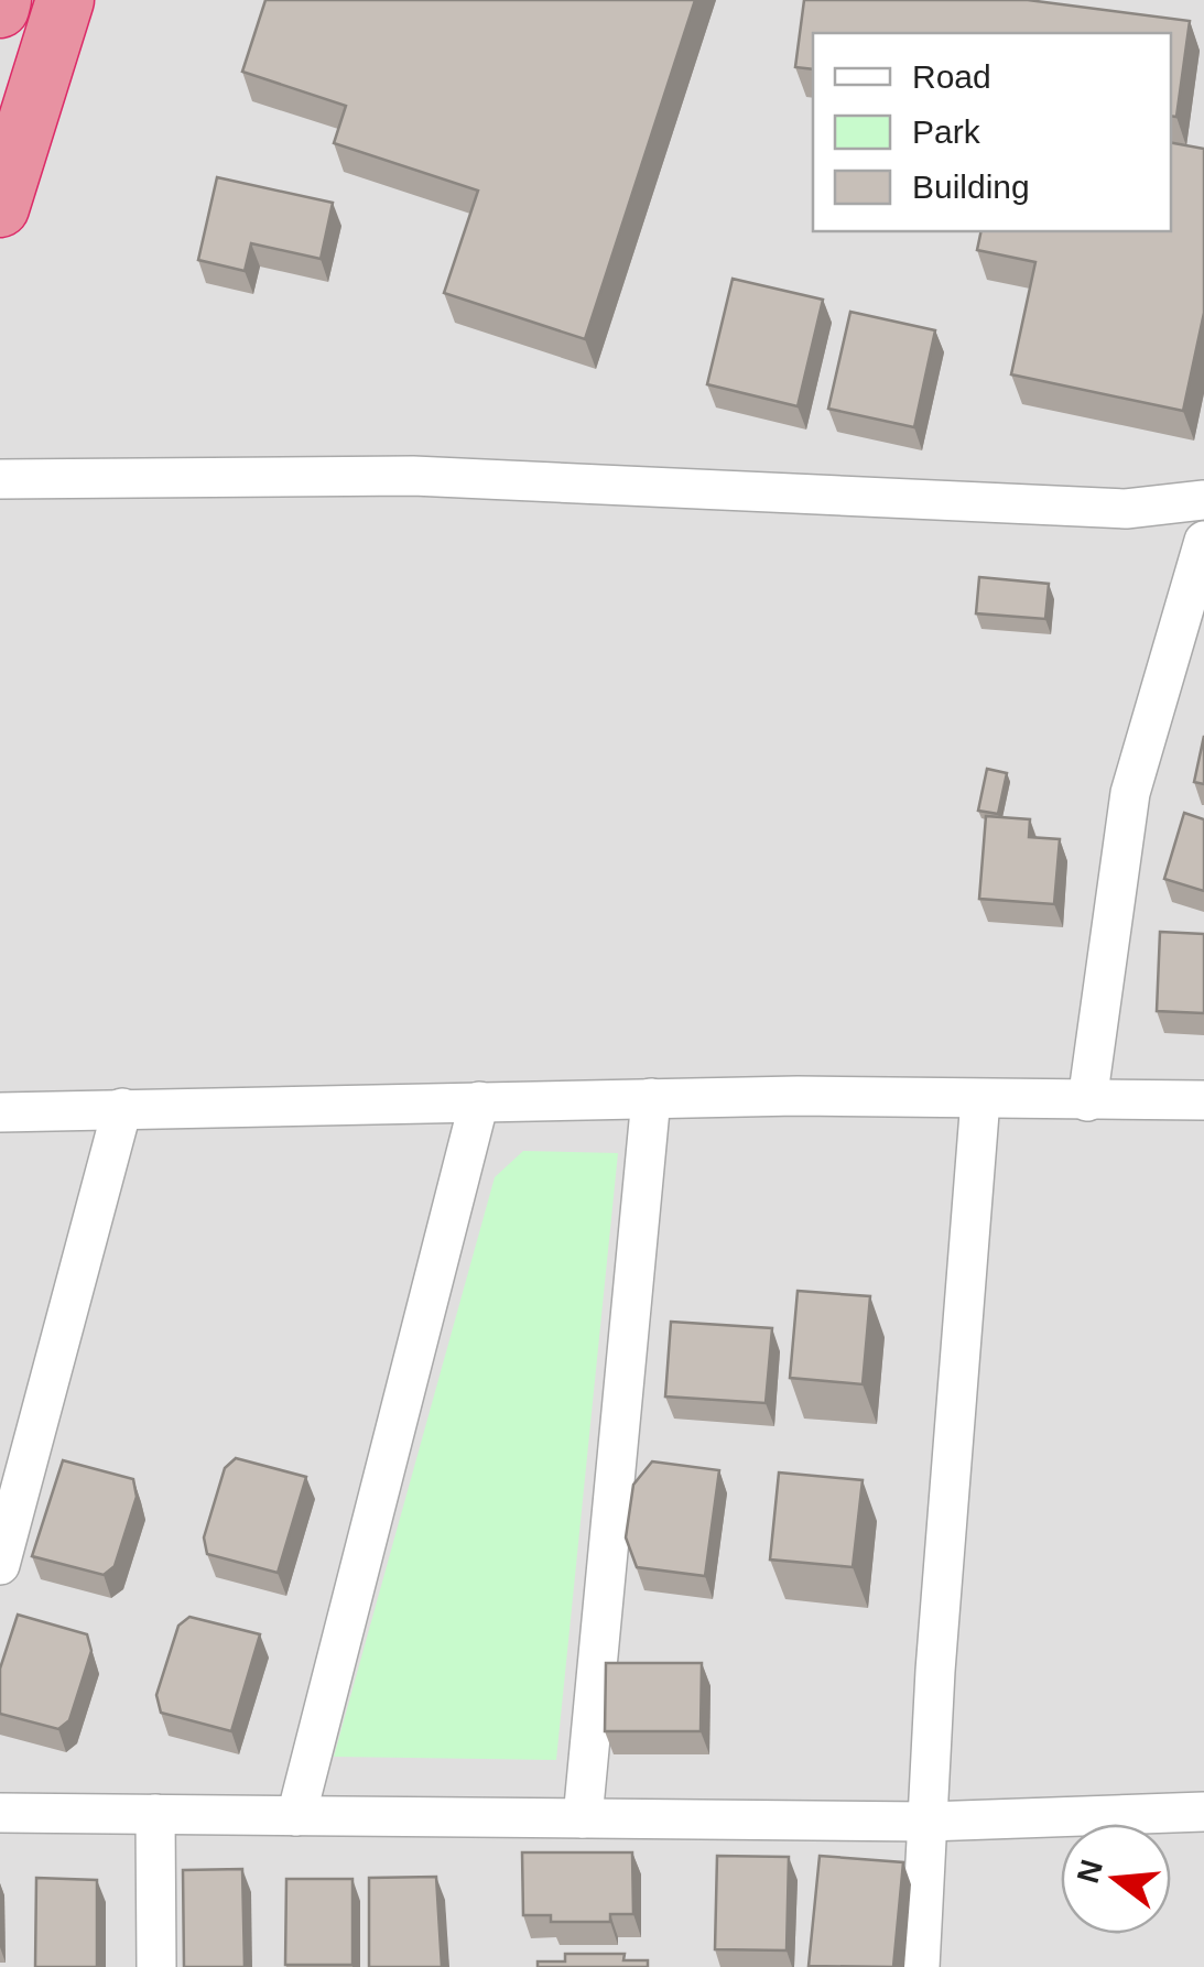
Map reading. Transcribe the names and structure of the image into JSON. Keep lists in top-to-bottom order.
{
  "legend": ["Road", "Park", "Building"],
  "north": "left"
}
